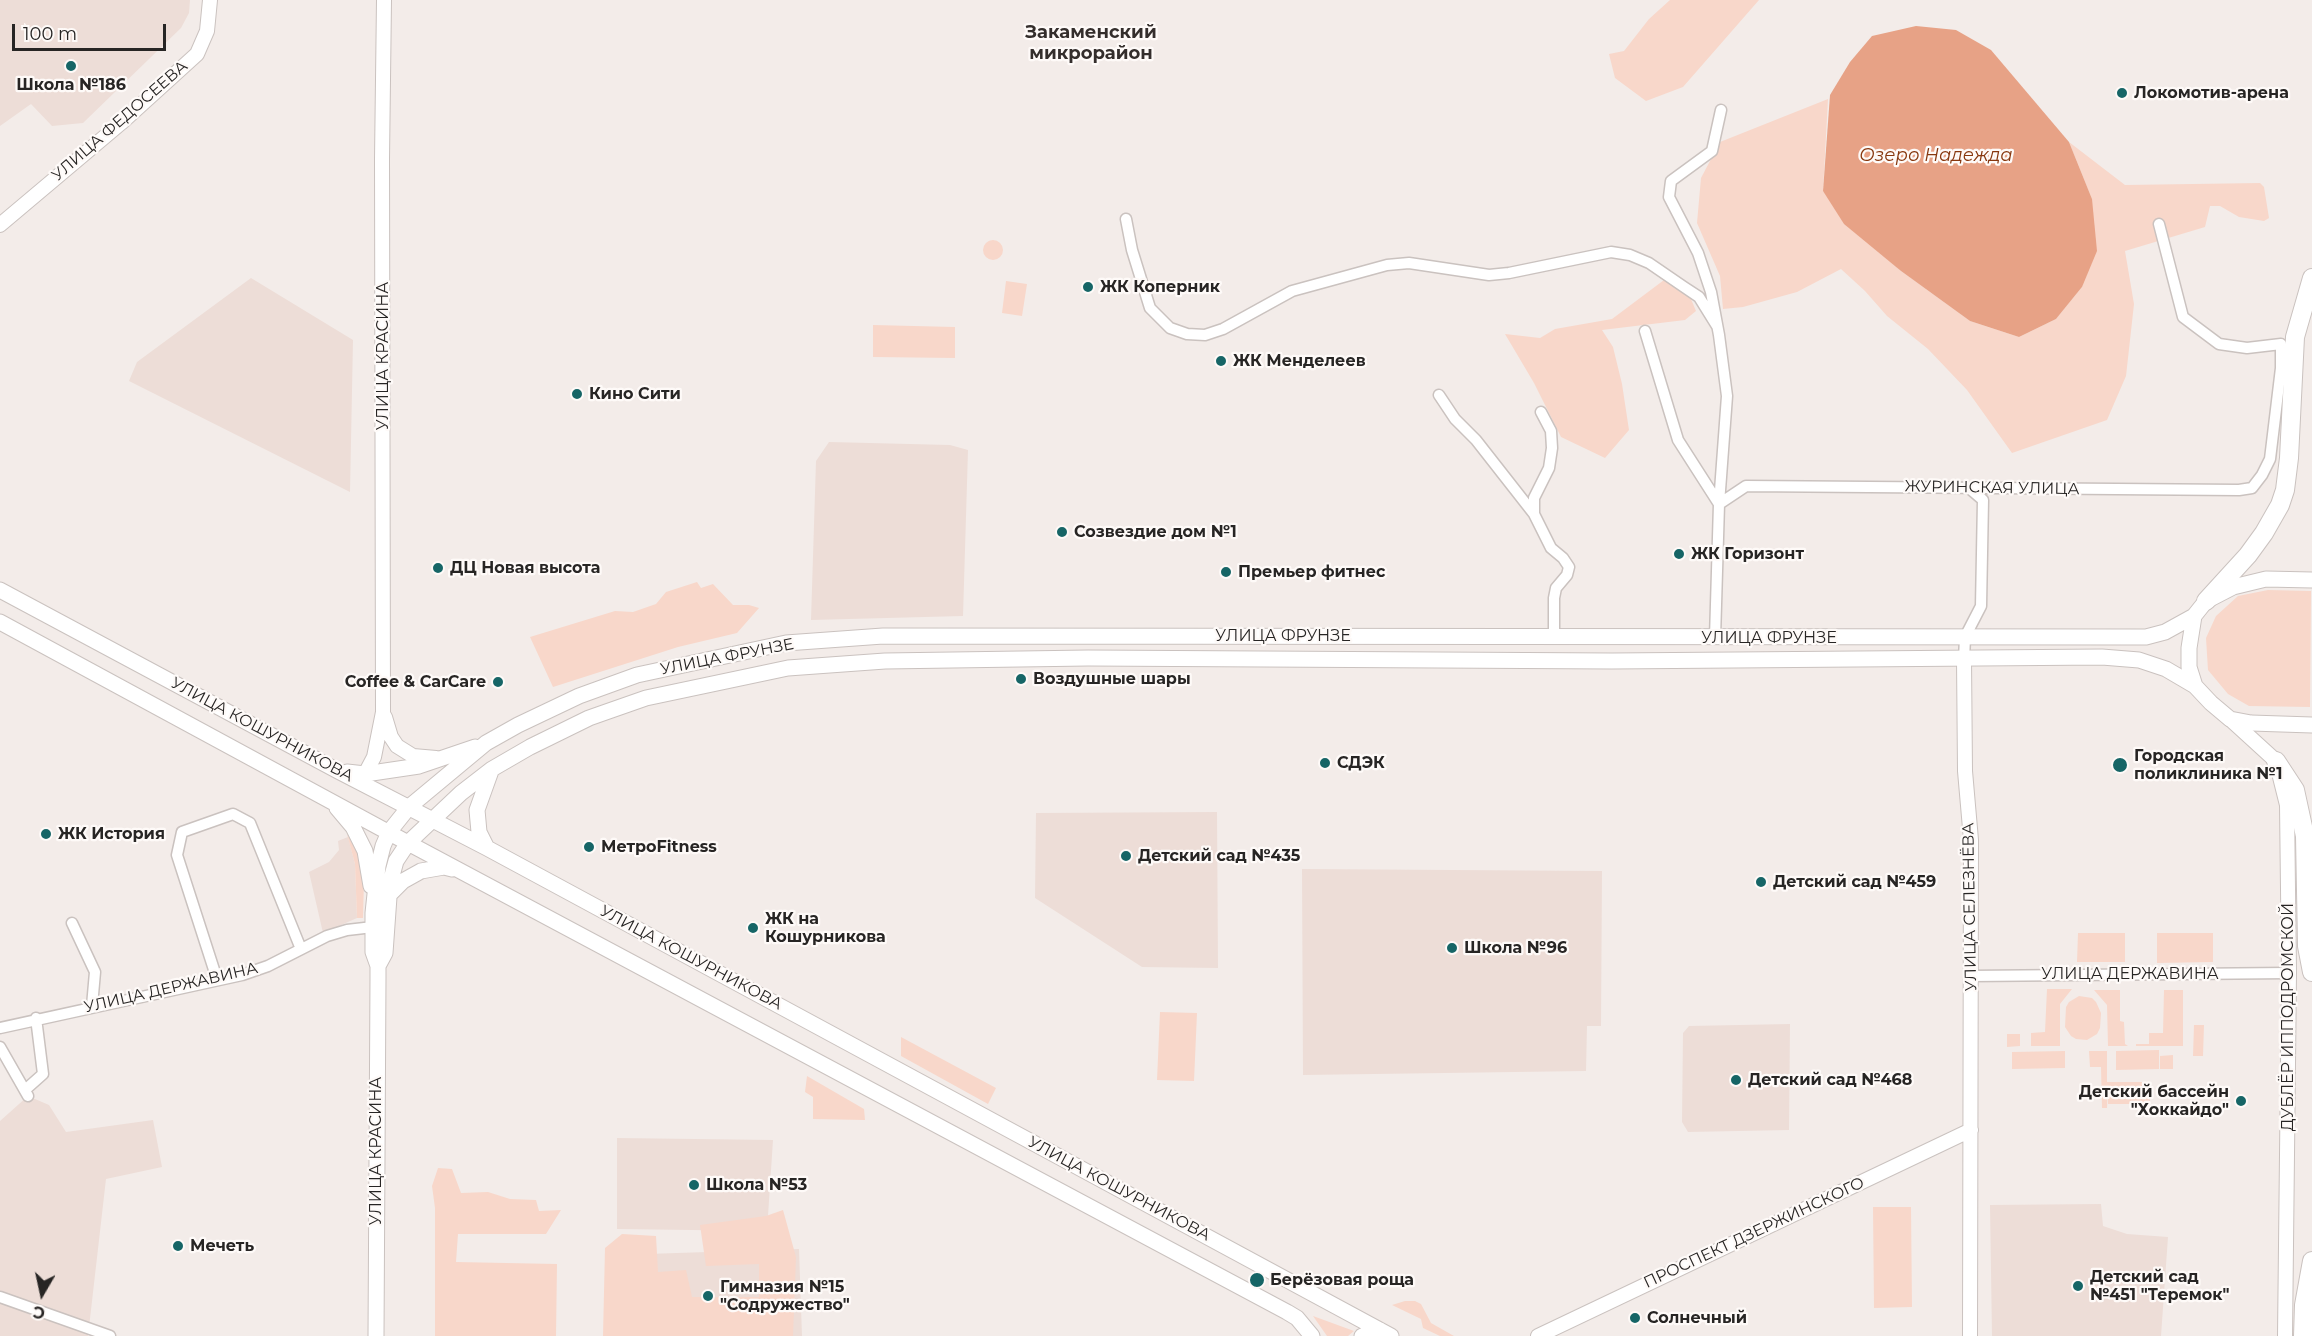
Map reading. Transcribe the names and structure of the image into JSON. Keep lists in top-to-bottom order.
{
  "streets": {
    "main road": ["УЛИЦА КРАСИНА", "УЛИЦА ФРУНЗЕ", "УЛИЦА КОШУРНИКОВА"],
    "street": [
      "УЛИЦА ФЕДОСЕЕВА",
      "ЖУРИНСКАЯ УЛИЦА",
      "УЛИЦА СЕЛЕЗНЁВА",
      "УЛИЦА ДЕРЖАВИНА",
      "ДУБЛЁР ИППОДРОМСКОЙ",
      "ПРОСПЕКТ ДЗЕРЖИНСКОГО"
    ]
  },
  "crossings": [
    ["УЛИЦА КРАСИНА", "УЛИЦА ФРУНЗЕ"],
    ["УЛИЦА КРАСИНА", "УЛИЦА КОШУРНИКОВА"],
    ["УЛИЦА КРАСИНА", "УЛИЦА ДЕРЖАВИНА"],
    ["ЖУРИНСКАЯ УЛИЦА", "УЛИЦА СЕЛЕЗНЁВА"],
    ["УЛИЦА ФРУНЗЕ", "УЛИЦА КОШУРНИКОВА"],
    ["УЛИЦА ФРУНЗЕ", "УЛИЦА СЕЛЕЗНЁВА"],
    ["УЛИЦА СЕЛЕЗНЁВА", "УЛИЦА ДЕРЖАВИНА"],
    ["УЛИЦА СЕЛЕЗНЁВА", "ПРОСПЕКТ ДЗЕРЖИНСКОГО"],
    ["УЛИЦА ДЕРЖАВИНА", "ДУБЛЁР ИППОДРОМСКОЙ"]
  ],
  "districts": ["Закаменский микрорайон"],
  "water": ["Озеро Надежда"],
  "places": [
    "Школа №186",
    "Локомотив-арена",
    "ЖК Коперник",
    "ЖК Менделеев",
    "Кино Сити",
    "Созвездие дом №1",
    "ЖК Горизонт",
    "ДЦ Новая высота",
    "Премьер фитнес",
    "Воздушные шары",
    "Coffee & CarCare",
    "СДЭК",
    "Городская поликлиника №1",
    "ЖК История",
    "МетроFitness",
    "Детский сад №435",
    "Детский сад №459",
    "ЖК на Кошурникова",
    "Школа №96",
    "Детский сад №468",
    "Детский бассейн \"Хоккайдо\"",
    "Школа №53",
    "Мечеть",
    "Берёзовая роща",
    "Детский сад №451 \"Теремок\"",
    "Гимназия №15 \"Содружество\"",
    "Солнечный"
  ],
  "scale_bar": "100 m",
  "north": "bottom"
}
